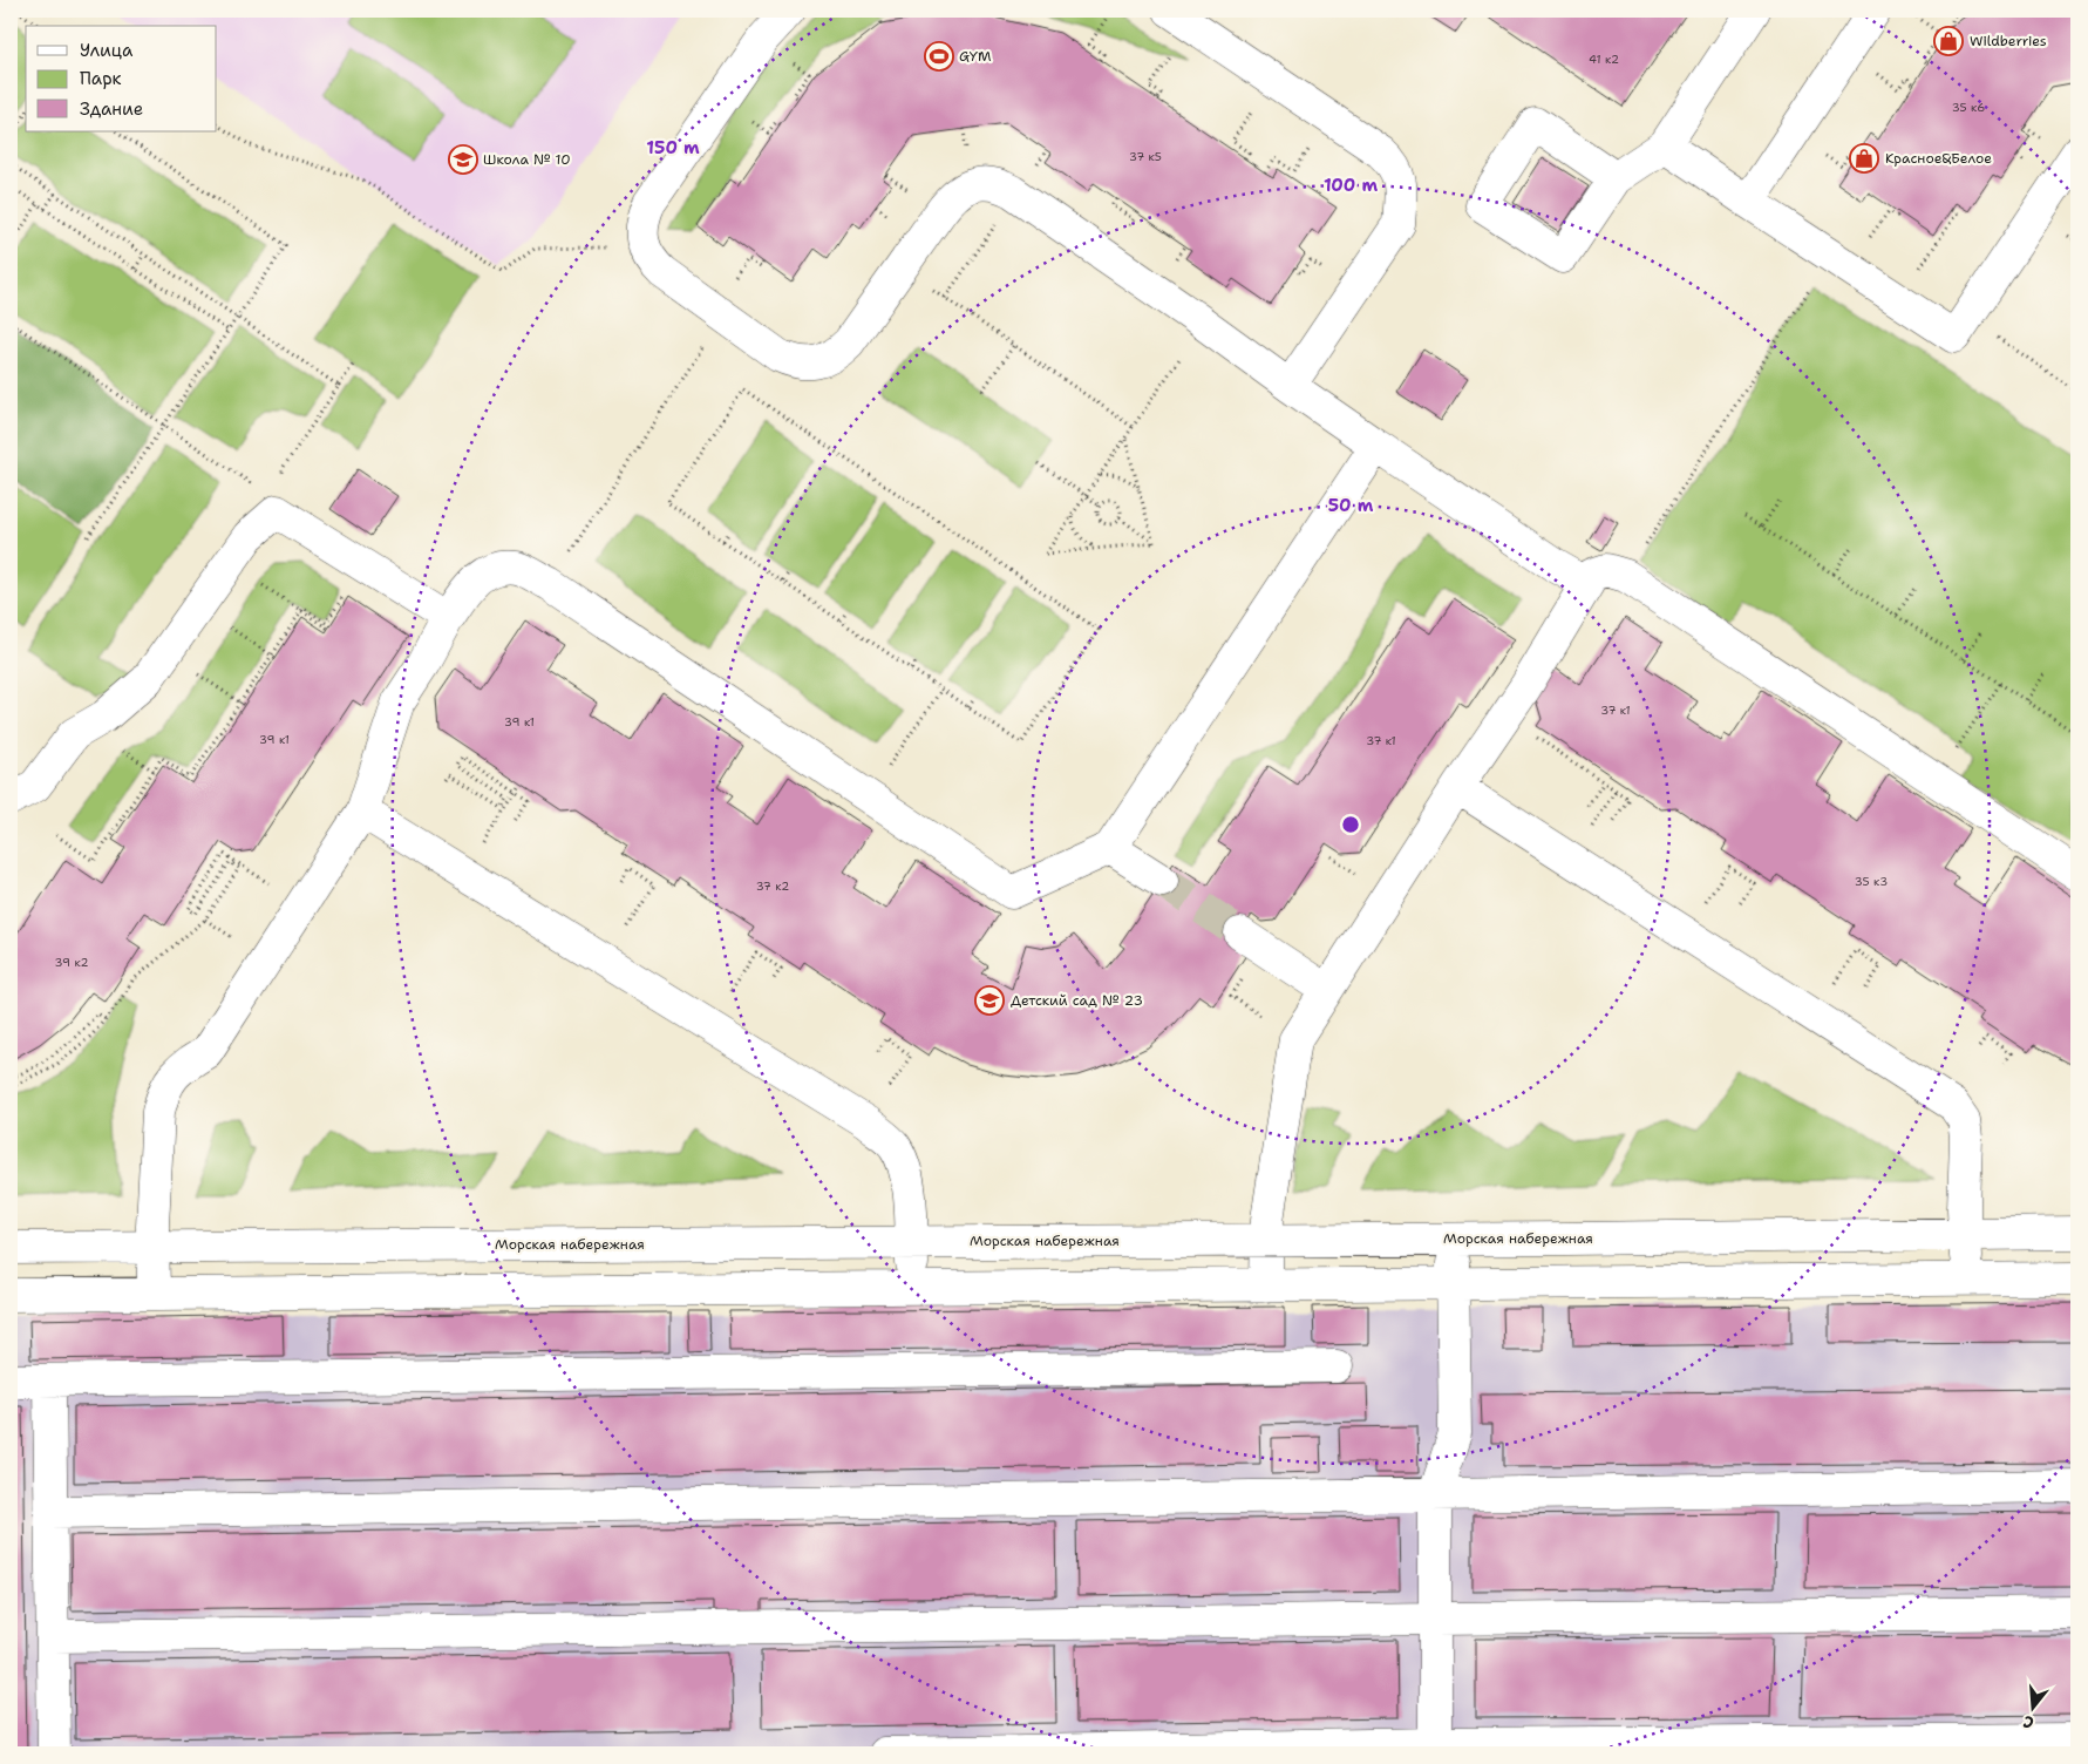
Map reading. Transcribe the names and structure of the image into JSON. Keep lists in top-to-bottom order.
{
  "streets": {
    "street": ["Морская набережная"]
  },
  "places": {
    "shop": ["Wildberries", "Красное&Белое"],
    "sports": ["GYM"],
    "school or university": ["Школа № 10", "Детский сад № 23"]
  },
  "house_numbers": [
    "41 к2",
    "35 к6",
    "37 к5",
    "37 к1",
    "39 к1",
    "39 к1",
    "37 к1",
    "35 к3",
    "37 к2",
    "39 к2"
  ],
  "legend": ["Улица", "Парк", "Здание"],
  "north": "bottom",
  "rings": ["150 m", "100 m", "50 m"]
}
